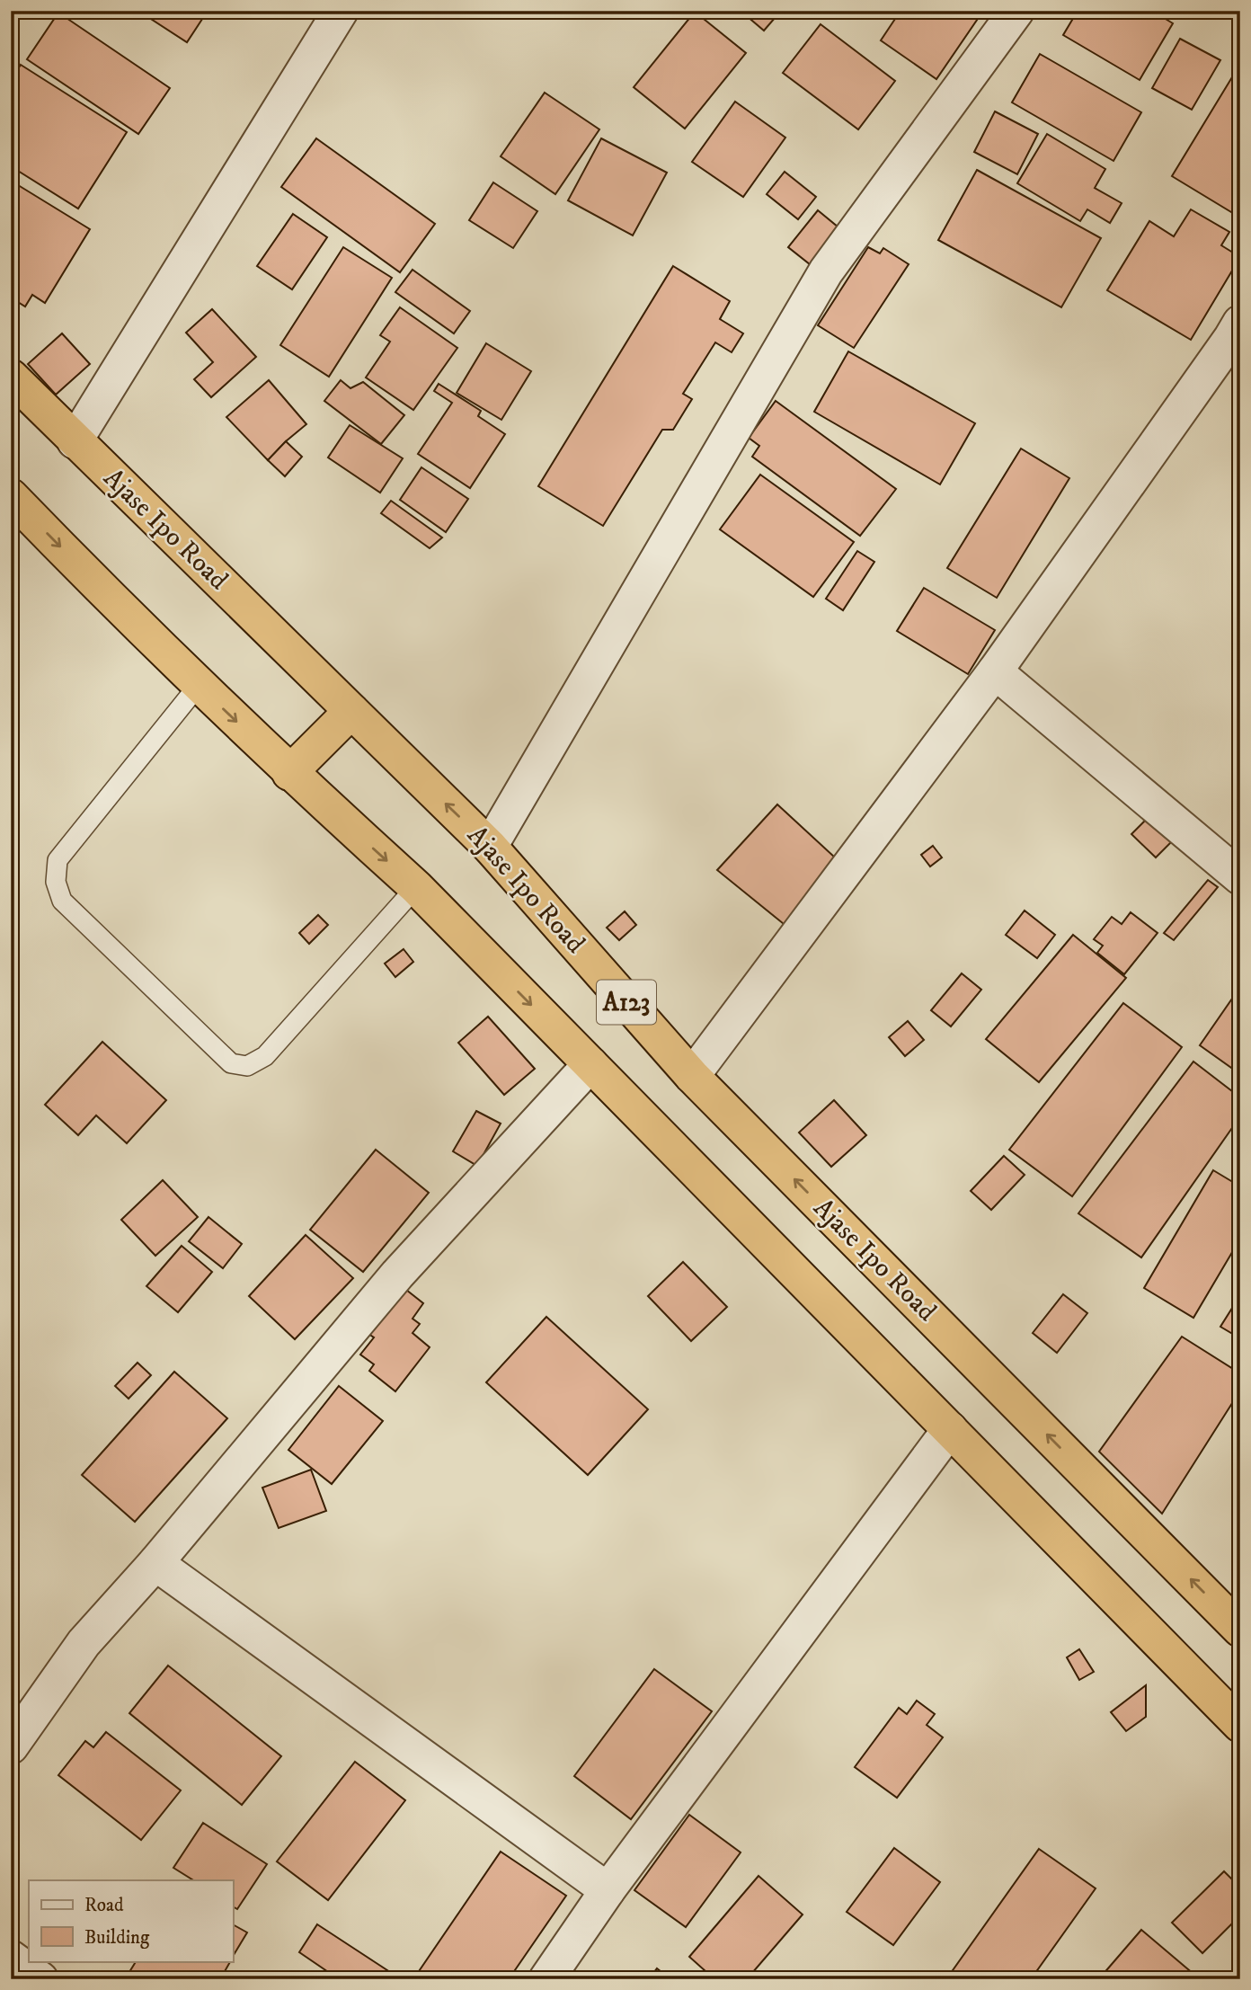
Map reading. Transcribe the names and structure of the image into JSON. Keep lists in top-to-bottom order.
{
  "streets": {
    "highway": ["Ajase Ipo Road", "A123"]
  },
  "legend": ["Road", "Building"]
}
